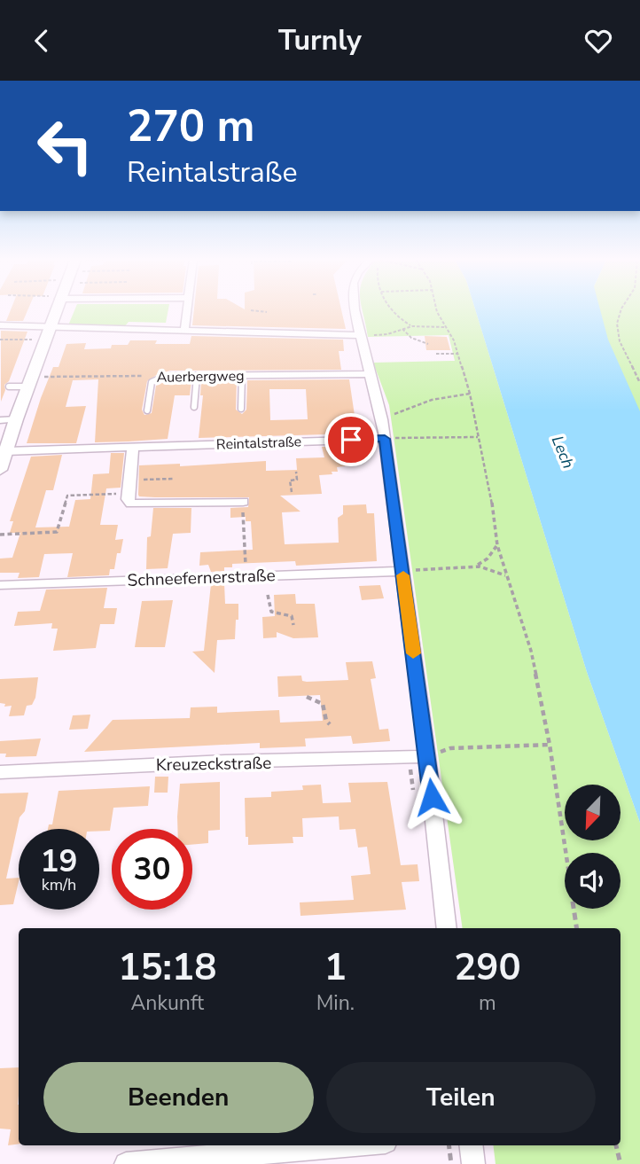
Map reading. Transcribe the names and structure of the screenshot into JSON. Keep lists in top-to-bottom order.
{
  "streets": {
    "street": [
      "Auerbergweg",
      "Reintalstraße",
      "Schneefernerstraße",
      "Kreuzeckstraße"
    ]
  },
  "water": ["Lech"],
  "north": "bottom left",
  "page": {
    "header": "Turnly",
    "turn": ["270 m", "Reintalstraße"],
    "speed": "19 km/h",
    "limit": "30",
    "eta": [
      "15:18",
      "Ankunft",
      "1",
      "Min.",
      "290",
      "m"
    ],
    "buttons": ["Beenden", "Teilen"]
  }
}
